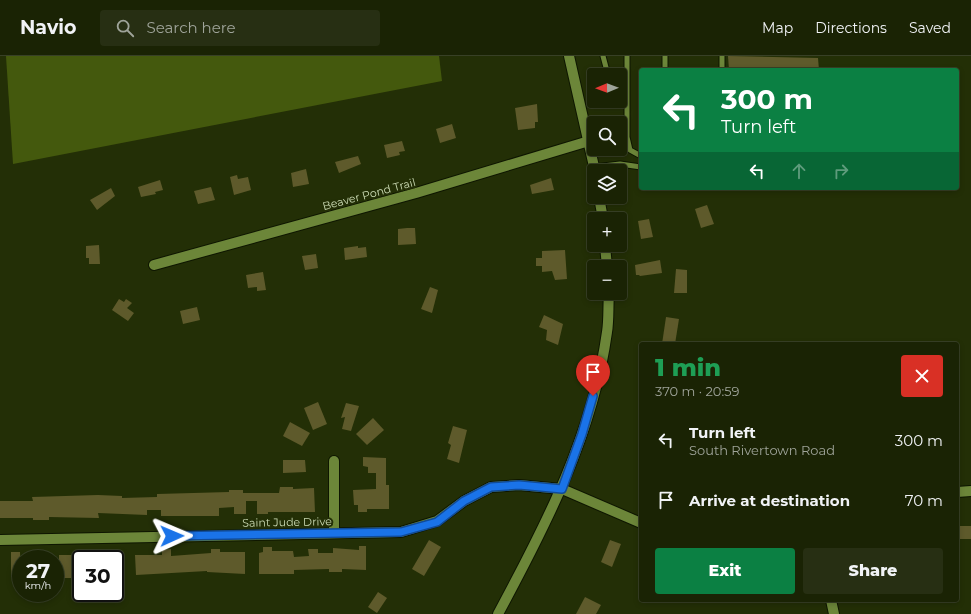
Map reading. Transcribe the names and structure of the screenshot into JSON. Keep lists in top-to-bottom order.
{
  "streets": {
    "street": ["Beaver Pond Trail", "Saint Jude Drive"]
  },
  "north": "left",
  "page": {
    "header": "Navio",
    "search": "Search here",
    "nav": ["Map", "Directions", "Saved"],
    "map_buttons": ["+", "−"],
    "turn": ["300 m", "Turn left"],
    "heading": ["1 min", "370 m · 20:59"],
    "list": [
      {
        "name": "Turn left",
        "note": "South Rivertown Road",
        "value": "300 m"
      },
      {
        "name": "Arrive at destination",
        "value": "70 m"
      }
    ],
    "buttons": ["Exit", "Share"],
    "speed": "27 km/h",
    "limit": "30"
  }
}
